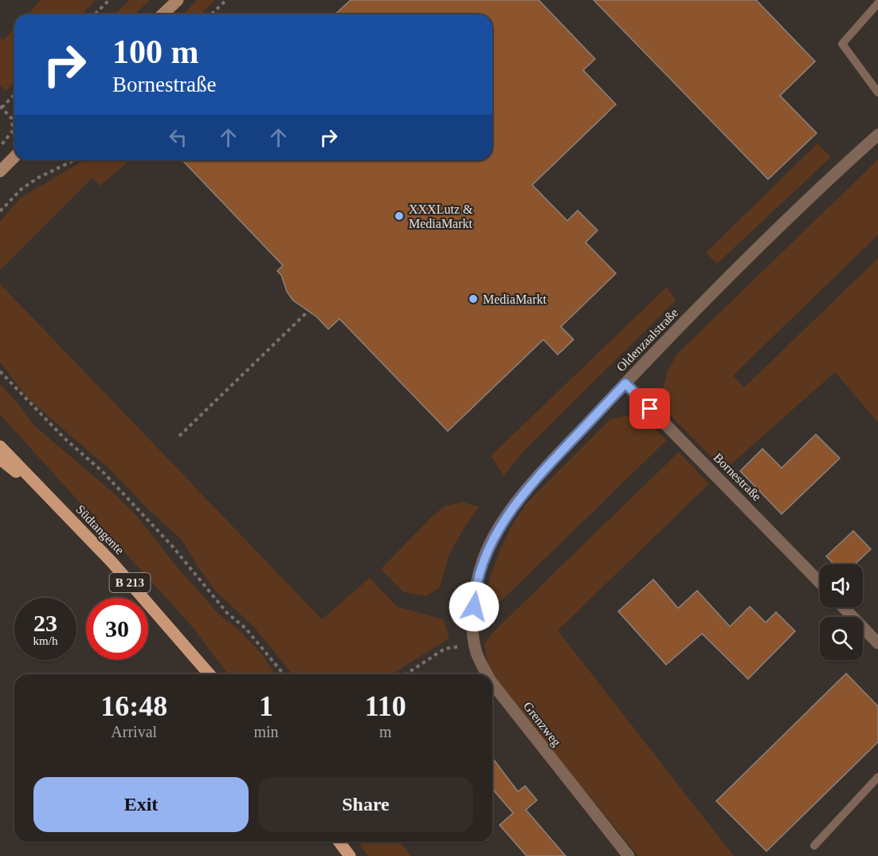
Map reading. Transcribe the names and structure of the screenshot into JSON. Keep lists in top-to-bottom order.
{
  "streets": {
    "main road": ["Südtangente", "B 213"],
    "street": ["Oldenzaalstraße", "Bornestraße", "Grenzweg"]
  },
  "crossings": [
    ["Oldenzaalstraße", "Bornestraße"],
    ["Oldenzaalstraße", "Grenzweg"],
    ["Südtangente", "B 213"]
  ],
  "places": ["XXXLutz & MediaMarkt", "MediaMarkt"],
  "page": {
    "turn": ["100 m", "Bornestraße"],
    "speed": "23 km/h",
    "limit": "30",
    "eta": [
      "16:48",
      "Arrival",
      "1",
      "min",
      "110",
      "m"
    ],
    "buttons": ["Exit", "Share"]
  }
}
